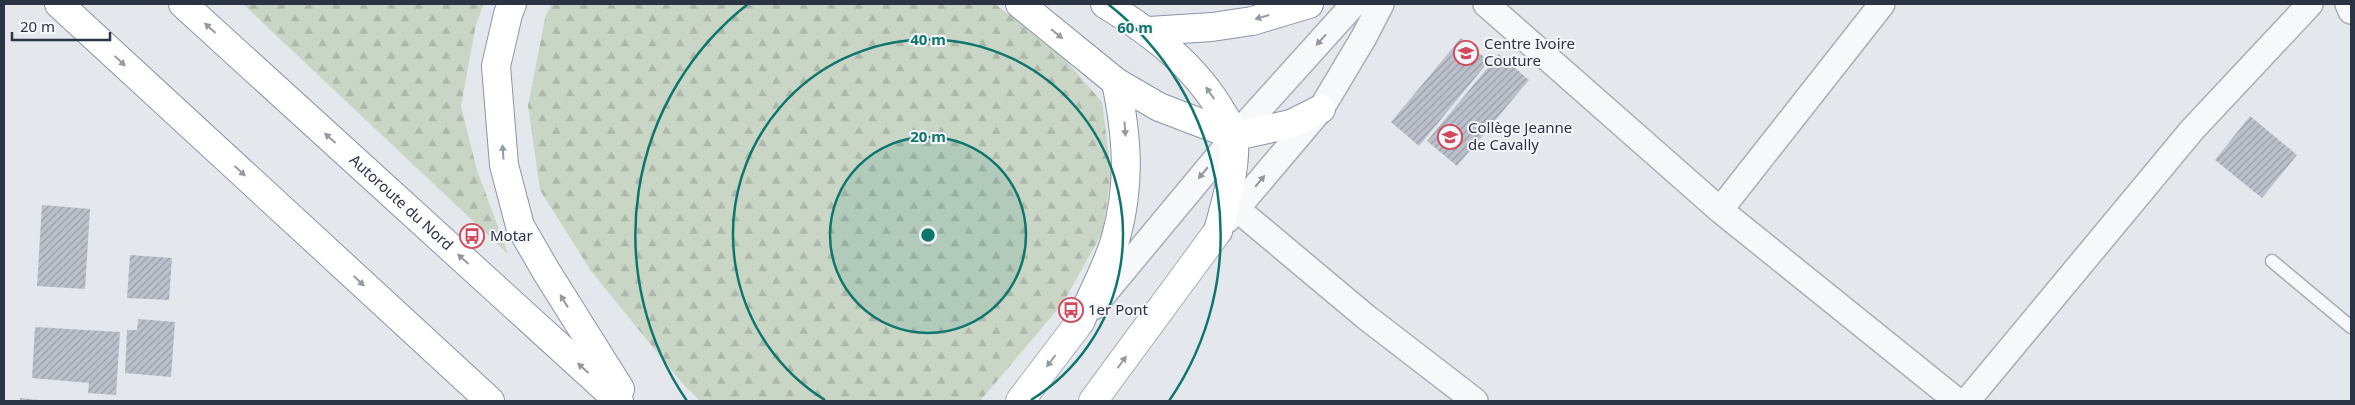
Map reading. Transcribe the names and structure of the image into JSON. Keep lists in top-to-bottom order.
{
  "streets": {
    "main road": ["Autoroute du Nord"]
  },
  "places": {
    "school or university": ["Centre Ivoire Couture", "Collège Jeanne de Cavally"],
    "bus stop": ["Motar", "1er Pont"]
  },
  "scale_bar": "20 m",
  "rings": ["60 m", "40 m", "20 m"]
}
